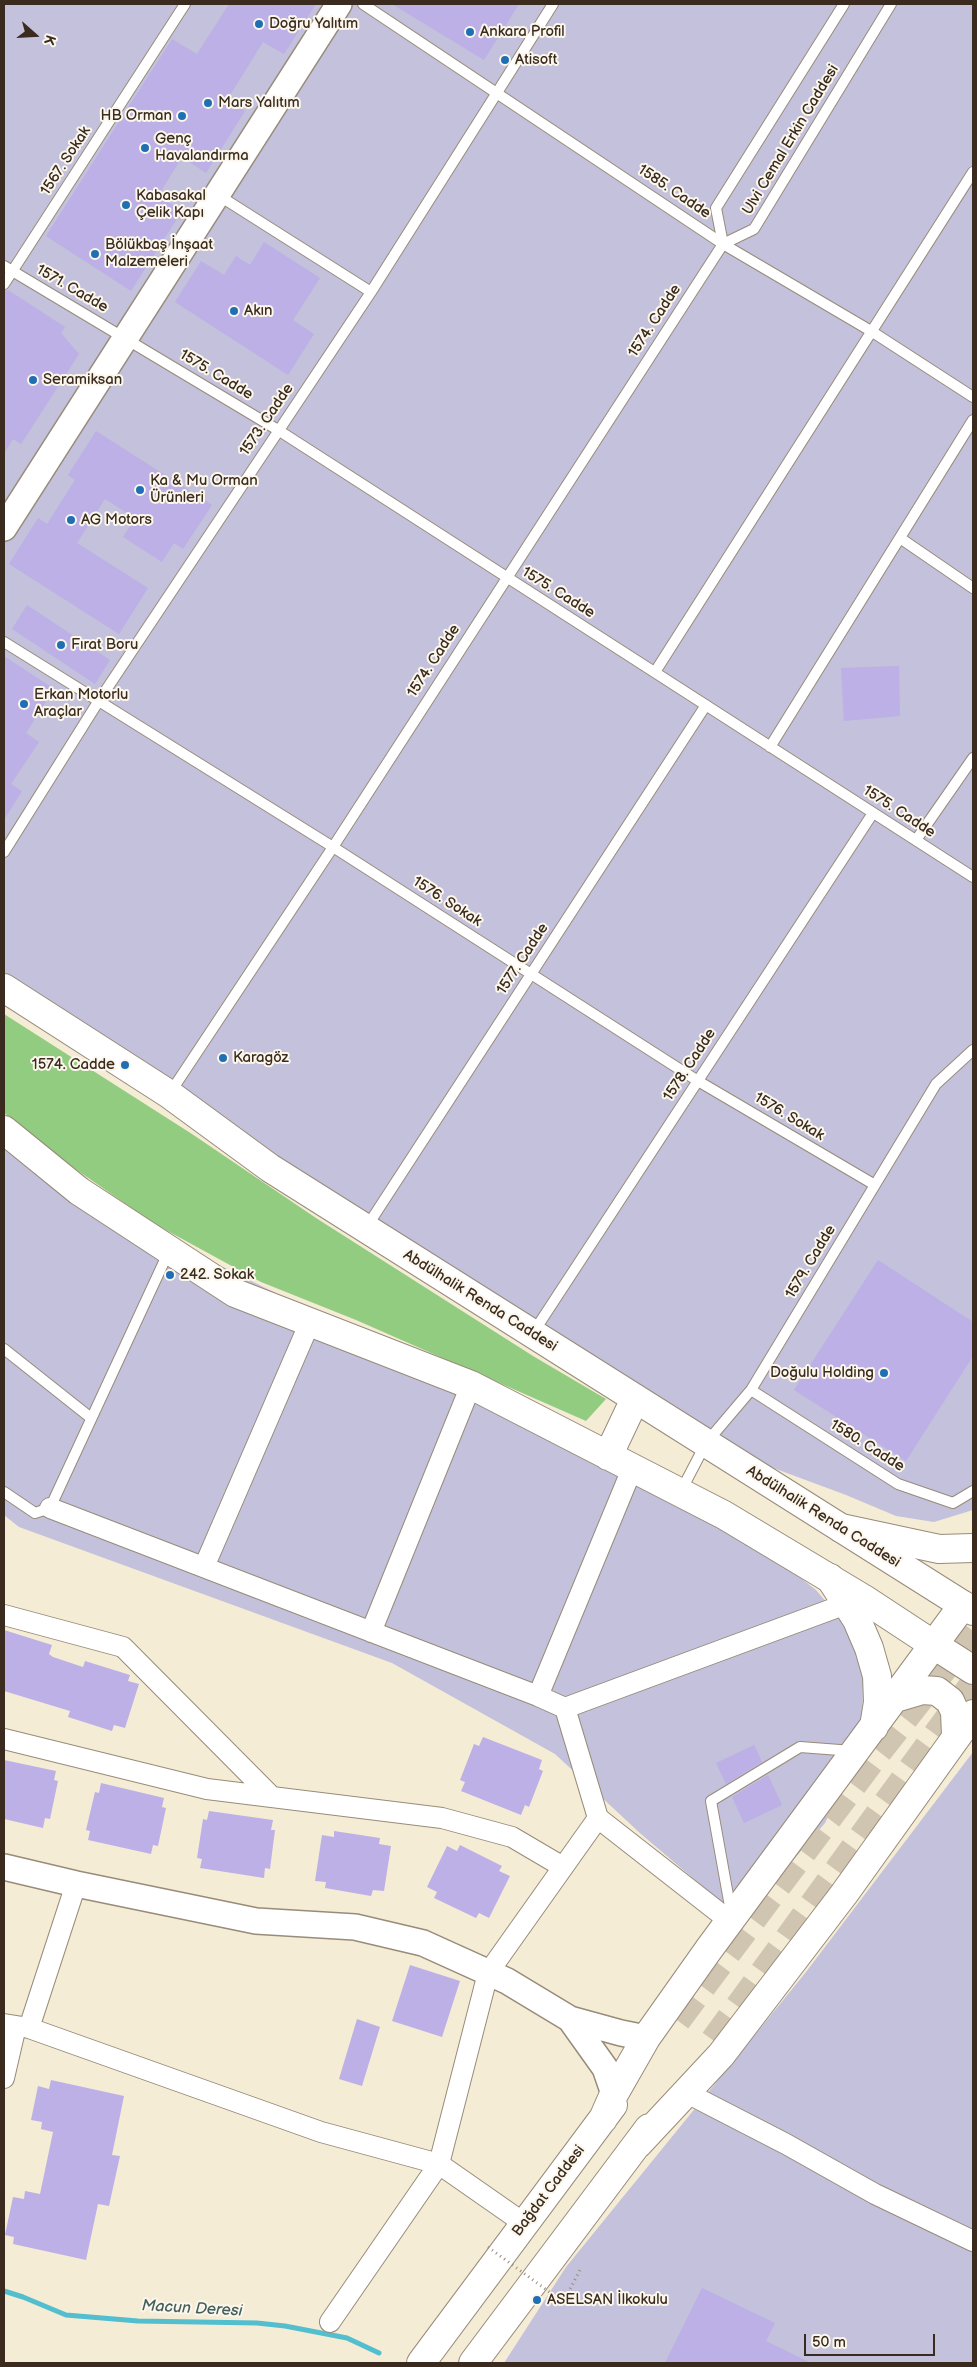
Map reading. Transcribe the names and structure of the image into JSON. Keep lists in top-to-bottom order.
{
  "streets": {
    "main road": ["Abdülhalik Renda Caddesi", "Bağdat Caddesi"],
    "lane": [
      "Ulvi Cemal Erkin Caddesi",
      "1567. Sokak",
      "1585. Cadde",
      "1571. Cadde",
      "1574. Cadde",
      "1575. Cadde",
      "1573. Cadde",
      "1576. Sokak",
      "1577. Cadde",
      "1578. Cadde",
      "1579. Cadde",
      "1580. Cadde"
    ]
  },
  "crossings": [
    ["Ulvi Cemal Erkin Caddesi", "1585. Cadde"],
    ["Ulvi Cemal Erkin Caddesi", "1574. Cadde"],
    ["1567. Sokak", "1571. Cadde"],
    ["1585. Cadde", "1574. Cadde"],
    ["1585. Cadde", "1573. Cadde"],
    ["1571. Cadde", "1575. Cadde"],
    ["1574. Cadde", "1575. Cadde"],
    ["1574. Cadde", "1576. Sokak"],
    ["1574. Cadde", "Abdülhalik Renda Caddesi"],
    ["1575. Cadde", "1573. Cadde"],
    ["1575. Cadde", "1577. Cadde"],
    ["1575. Cadde", "1578. Cadde"],
    ["1573. Cadde", "1576. Sokak"],
    ["1576. Sokak", "1577. Cadde"],
    ["1576. Sokak", "1578. Cadde"],
    ["1576. Sokak", "1579. Cadde"],
    ["1577. Cadde", "Abdülhalik Renda Caddesi"],
    ["1578. Cadde", "Abdülhalik Renda Caddesi"],
    ["1579. Cadde", "Abdülhalik Renda Caddesi"],
    ["1579. Cadde", "1580. Cadde"]
  ],
  "water": ["Macun Deresi"],
  "places": [
    "Doğru Yalıtım",
    "Ankara Profil",
    "Atisoft",
    "Mars Yalıtım",
    "HB Orman",
    "Genç Havalandırma",
    "Kabasakal Çelik Kapı",
    "Bölükbaş İnşaat Malzemeleri",
    "Akın",
    "Seramiksan",
    "Ka & Mu Orman Ürünleri",
    "AG Motors",
    "Fırat Boru",
    "Erkan Motorlu Araçlar",
    "Karagöz",
    "1574. Cadde",
    "242. Sokak",
    "Doğulu Holding",
    "ASELSAN İlkokulu"
  ],
  "scale_bar": "50 m",
  "north": "right"
}
